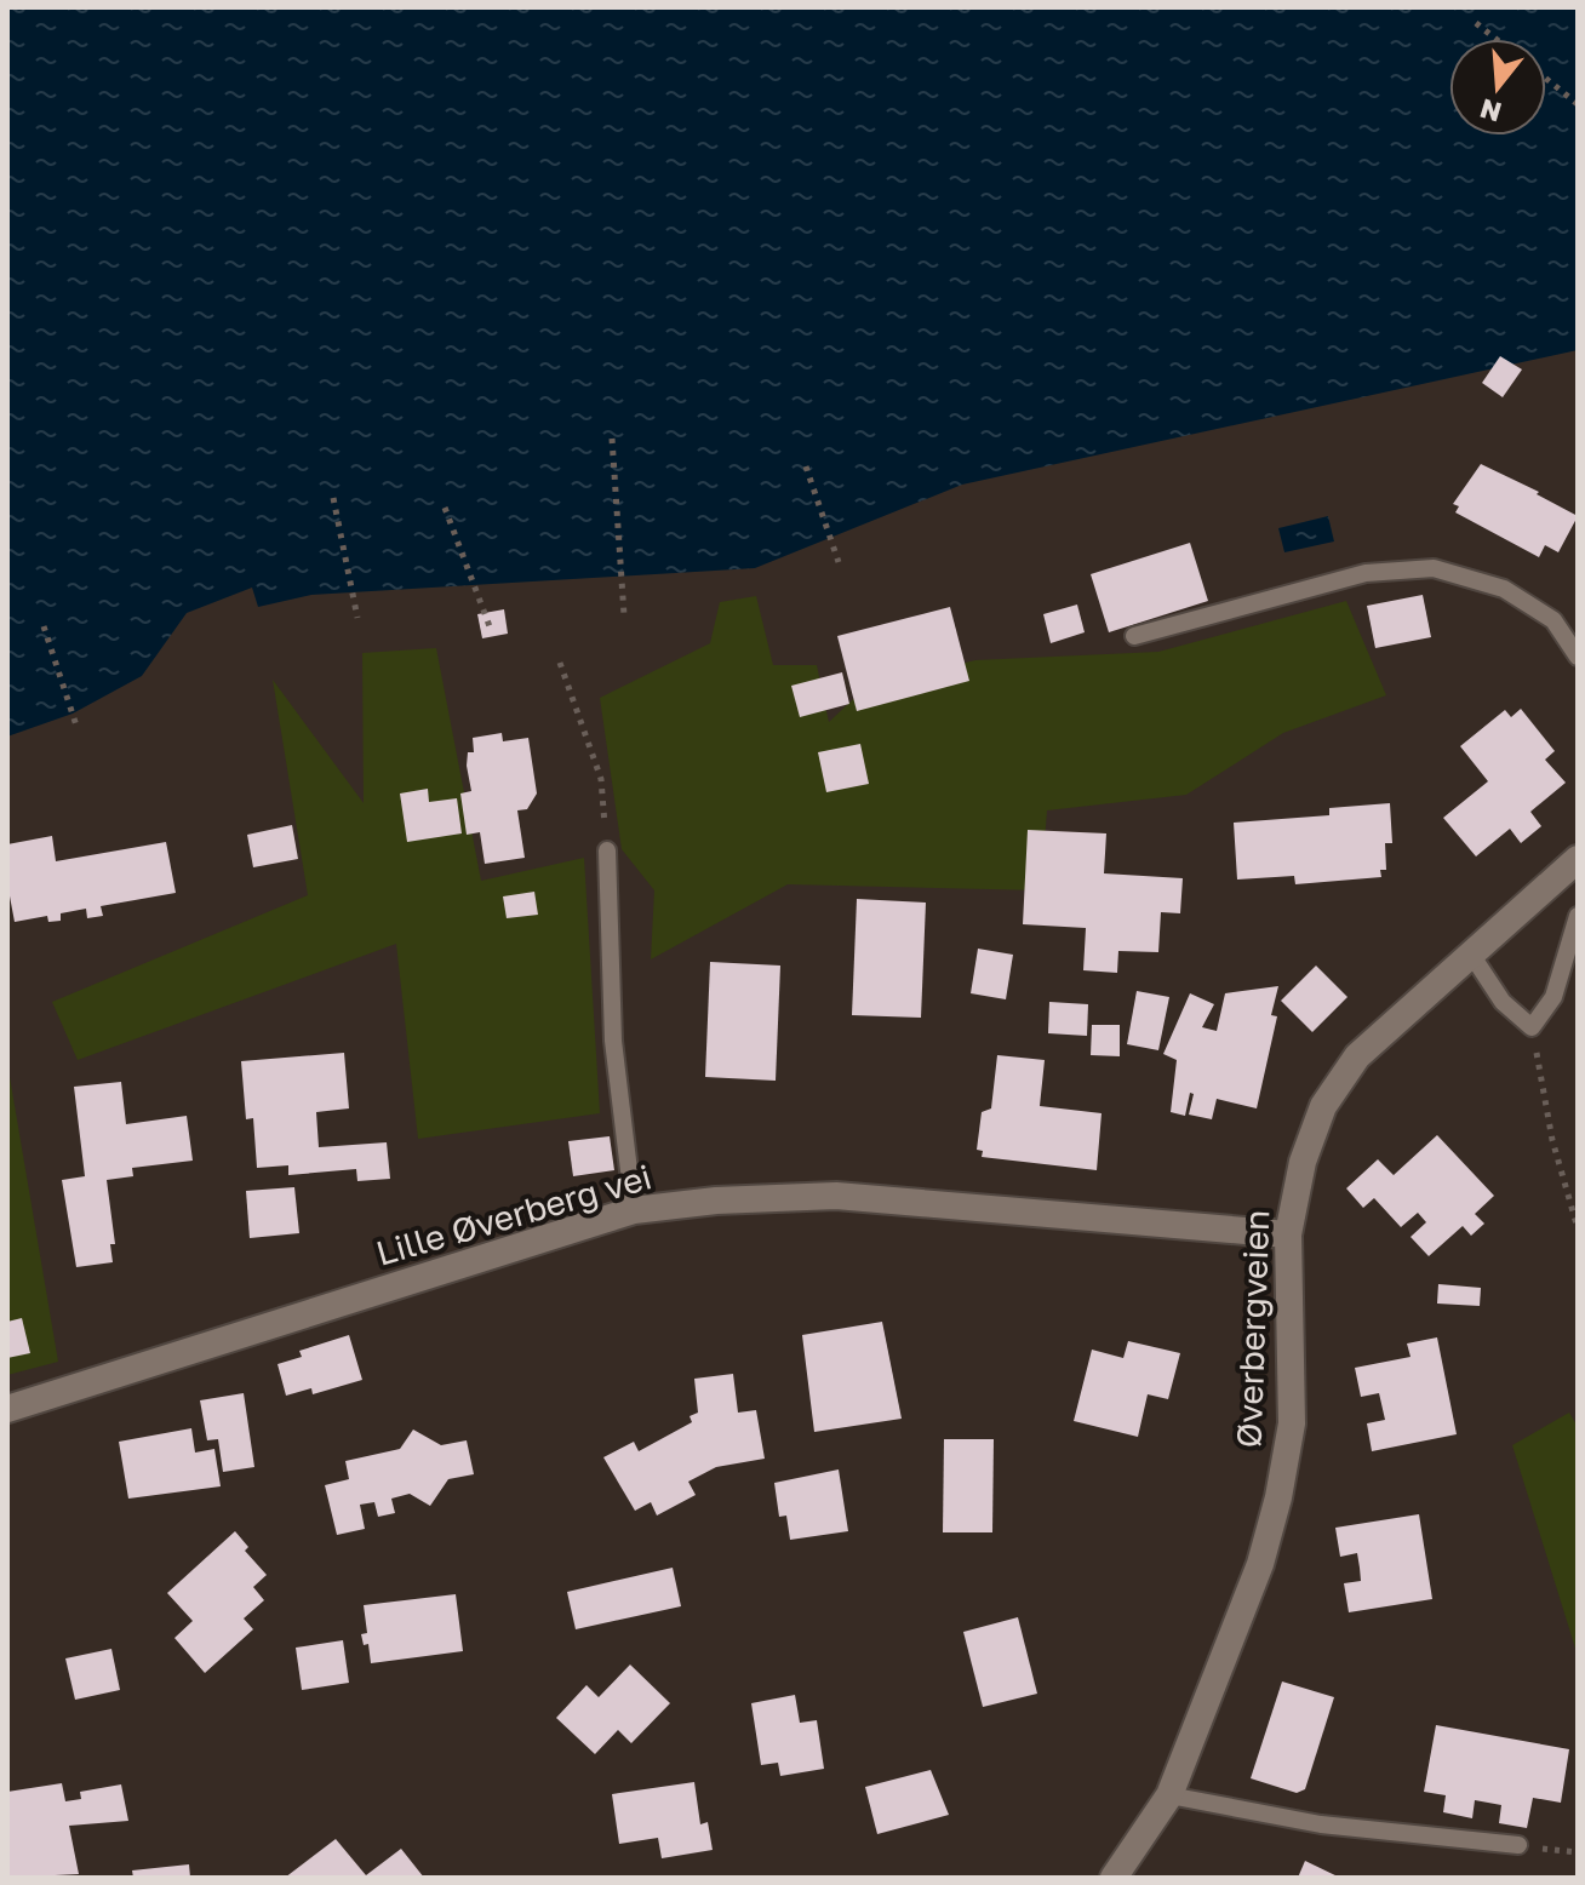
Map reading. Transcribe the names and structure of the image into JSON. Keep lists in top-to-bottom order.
{
  "streets": {
    "street": ["Lille Øverberg vei", "Øverbergveien"]
  },
  "crossings": [
    ["Lille Øverberg vei", "Øverbergveien"]
  ],
  "north": "bottom"
}
